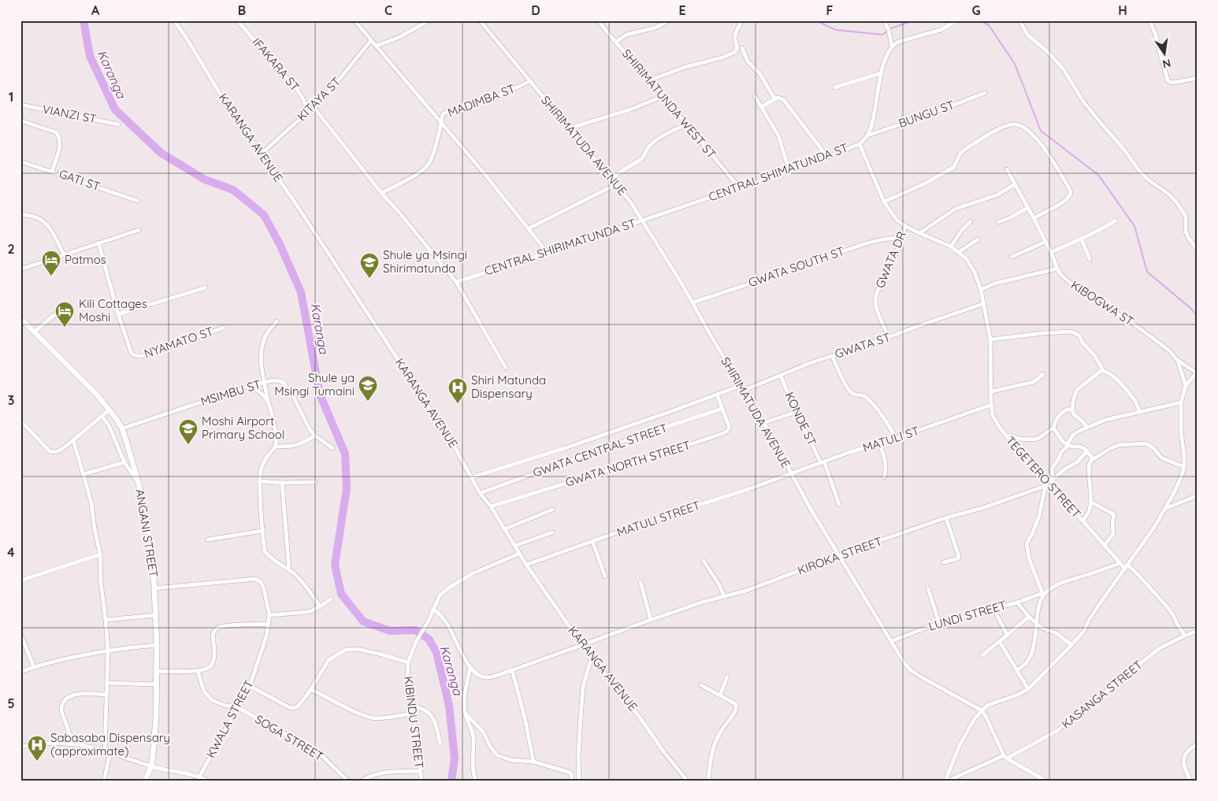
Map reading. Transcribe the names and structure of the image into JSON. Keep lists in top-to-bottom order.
{
  "streets": {
    "street": [
      "IFAKARA ST",
      "KITAYA ST",
      "MADIMBA ST",
      "SHIRIMATUNDA WEST ST",
      "VIANZI ST",
      "BUNGU ST",
      "KARANGA AVENUE",
      "SHIRIMATUDA AVENUE",
      "CENTRAL SHIMATUNDA ST",
      "GATI ST",
      "CENTRAL SHIRIMATUNDA ST",
      "GWATA DR",
      "GWATA SOUTH ST",
      "KIBOGWA ST",
      "NYAMATO ST",
      "GWATA ST",
      "MSIMBU ST",
      "KONDE ST",
      "MATULI ST",
      "GWATA CENTRAL STREET",
      "GWATA NORTH STREET",
      "TEGETERO STREET",
      "MATULI STREET",
      "ANGANI STREET",
      "KIROKA STREET",
      "LUNDI STREET",
      "KASANGA STREET",
      "KWALA STREET",
      "KIBINDU STREET",
      "SOGA STREET"
    ]
  },
  "crossings": [
    ["IFAKARA ST", "KITAYA ST"],
    ["KITAYA ST", "KARANGA AVENUE"],
    ["MADIMBA ST", "SHIRIMATUDA AVENUE"],
    ["SHIRIMATUNDA WEST ST", "CENTRAL SHIMATUNDA ST"],
    ["BUNGU ST", "CENTRAL SHIMATUNDA ST"],
    ["KARANGA AVENUE", "GWATA CENTRAL STREET"],
    ["KARANGA AVENUE", "GWATA NORTH STREET"],
    ["KARANGA AVENUE", "MATULI STREET"],
    ["KARANGA AVENUE", "KIROKA STREET"],
    ["SHIRIMATUDA AVENUE", "CENTRAL SHIMATUNDA ST"],
    ["SHIRIMATUDA AVENUE", "CENTRAL SHIRIMATUNDA ST"],
    ["SHIRIMATUDA AVENUE", "GWATA SOUTH ST"],
    ["SHIRIMATUDA AVENUE", "GWATA ST"],
    ["SHIRIMATUDA AVENUE", "MATULI ST"],
    ["SHIRIMATUDA AVENUE", "MATULI STREET"],
    ["SHIRIMATUDA AVENUE", "KIROKA STREET"],
    ["SHIRIMATUDA AVENUE", "LUNDI STREET"],
    ["CENTRAL SHIMATUNDA ST", "CENTRAL SHIRIMATUNDA ST"],
    ["CENTRAL SHIMATUNDA ST", "TEGETERO STREET"],
    ["GWATA DR", "GWATA SOUTH ST"],
    ["GWATA DR", "GWATA ST"],
    ["GWATA DR", "TEGETERO STREET"],
    ["GWATA ST", "KONDE ST"],
    ["GWATA ST", "TEGETERO STREET"],
    ["MSIMBU ST", "ANGANI STREET"],
    ["KONDE ST", "MATULI ST"],
    ["MATULI ST", "TEGETERO STREET"],
    ["MATULI ST", "MATULI STREET"],
    ["GWATA CENTRAL STREET", "GWATA NORTH STREET"],
    ["TEGETERO STREET", "KIROKA STREET"],
    ["TEGETERO STREET", "LUNDI STREET"],
    ["TEGETERO STREET", "KASANGA STREET"],
    ["ANGANI STREET", "KWALA STREET"],
    ["KWALA STREET", "SOGA STREET"]
  ],
  "water": ["Karanga"],
  "places": {
    "hotel": ["Patmos", "Kili Cottages Moshi"],
    "school or university": ["Shule ya Msingi Shirimatunda", "Shule ya Msingi Tumaini", "Moshi Airport Primary School"],
    "hospital": ["Shiri Matunda Dispensary", "Sabasaba Dispensary (approximate)"]
  },
  "north": "bottom",
  "grid": {
    "columns": [
      "A",
      "B",
      "C",
      "D",
      "E",
      "F",
      "G",
      "H"
    ],
    "rows": [
      "1",
      "2",
      "3",
      "4",
      "5"
    ]
  }
}
